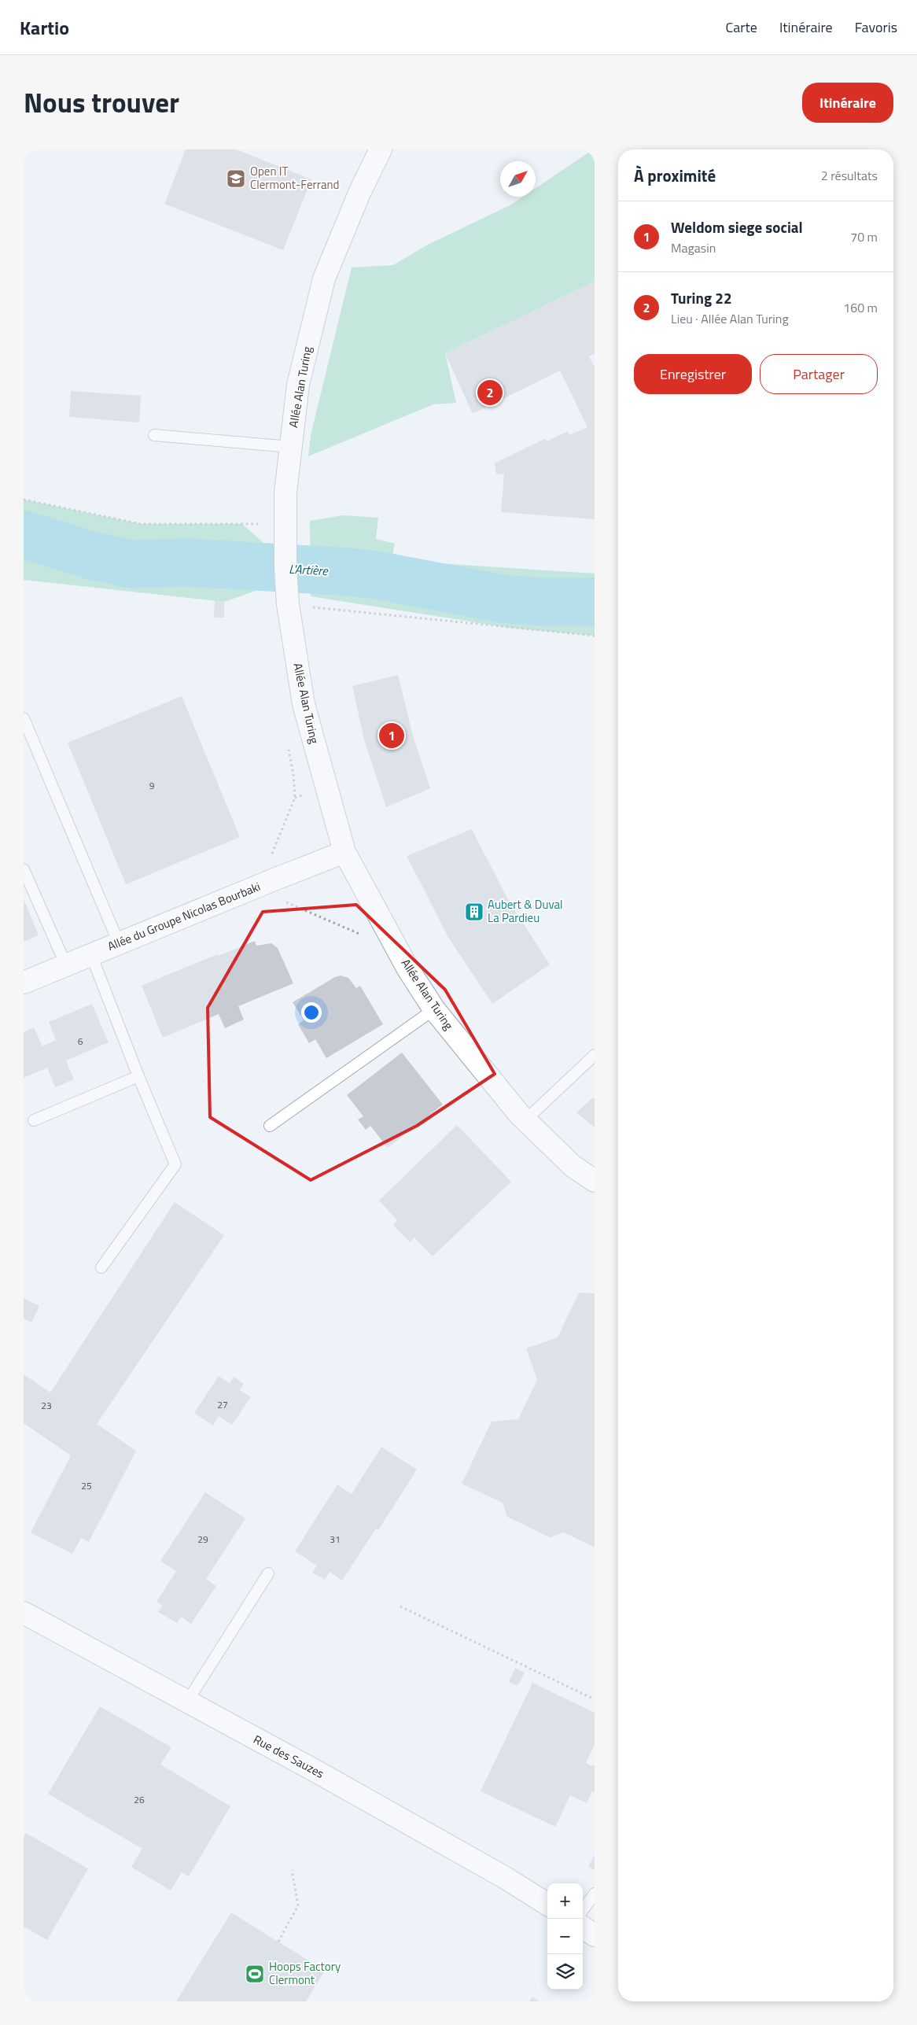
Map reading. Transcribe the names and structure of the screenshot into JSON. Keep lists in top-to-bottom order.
{
  "streets": {
    "street": ["Allée Alan Turing", "Allée du Groupe Nicolas Bourbaki", "Rue des Sauzes"]
  },
  "crossings": [
    ["Allée Alan Turing", "Allée du Groupe Nicolas Bourbaki"]
  ],
  "water": ["L'Artière"],
  "places": {
    "school or university": ["Open IT Clermont-Ferrand"],
    "building": ["Aubert & Duval La Pardieu"],
    "sports": ["Hoops Factory Clermont"]
  },
  "house_numbers": [
    "9",
    "6",
    "27",
    "23",
    "25",
    "29",
    "31",
    "26"
  ],
  "north": "top right",
  "page": {
    "header": "Kartio",
    "nav": ["Carte", "Itinéraire", "Favoris"],
    "title": "Nous trouver",
    "buttons": [
      "Itinéraire",
      ["Enregistrer", "Partager"]
    ],
    "heading": ["À proximité", "2 résultats"],
    "list": [
      {
        "mark": "1",
        "name": "Weldom siege social",
        "note": "Magasin",
        "value": "70 m"
      },
      {
        "mark": "2",
        "name": "Turing 22",
        "note": "Lieu · Allée Alan Turing",
        "value": "160 m"
      }
    ],
    "pins": ["2", "1"],
    "map_buttons": ["+", "−"]
  }
}
